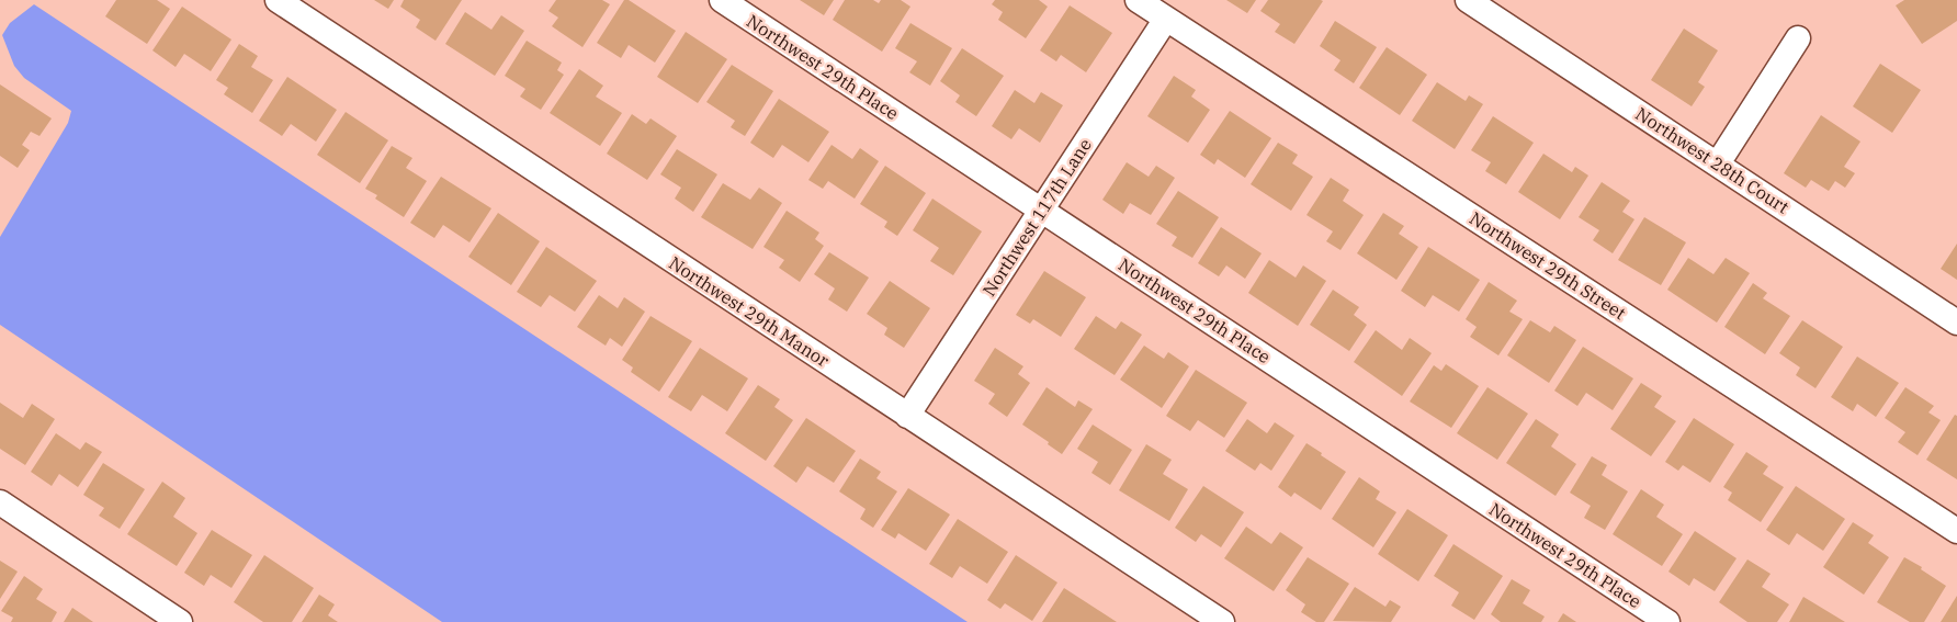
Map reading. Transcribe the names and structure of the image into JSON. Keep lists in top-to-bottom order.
{
  "streets": {
    "street": [
      "Northwest 29th Place",
      "Northwest 28th Court",
      "Northwest 117th Lane",
      "Northwest 29th Street",
      "Northwest 29th Manor"
    ]
  },
  "crossings": [
    ["Northwest 29th Place", "Northwest 117th Lane"],
    ["Northwest 117th Lane", "Northwest 29th Street"],
    ["Northwest 117th Lane", "Northwest 29th Manor"]
  ]
}
